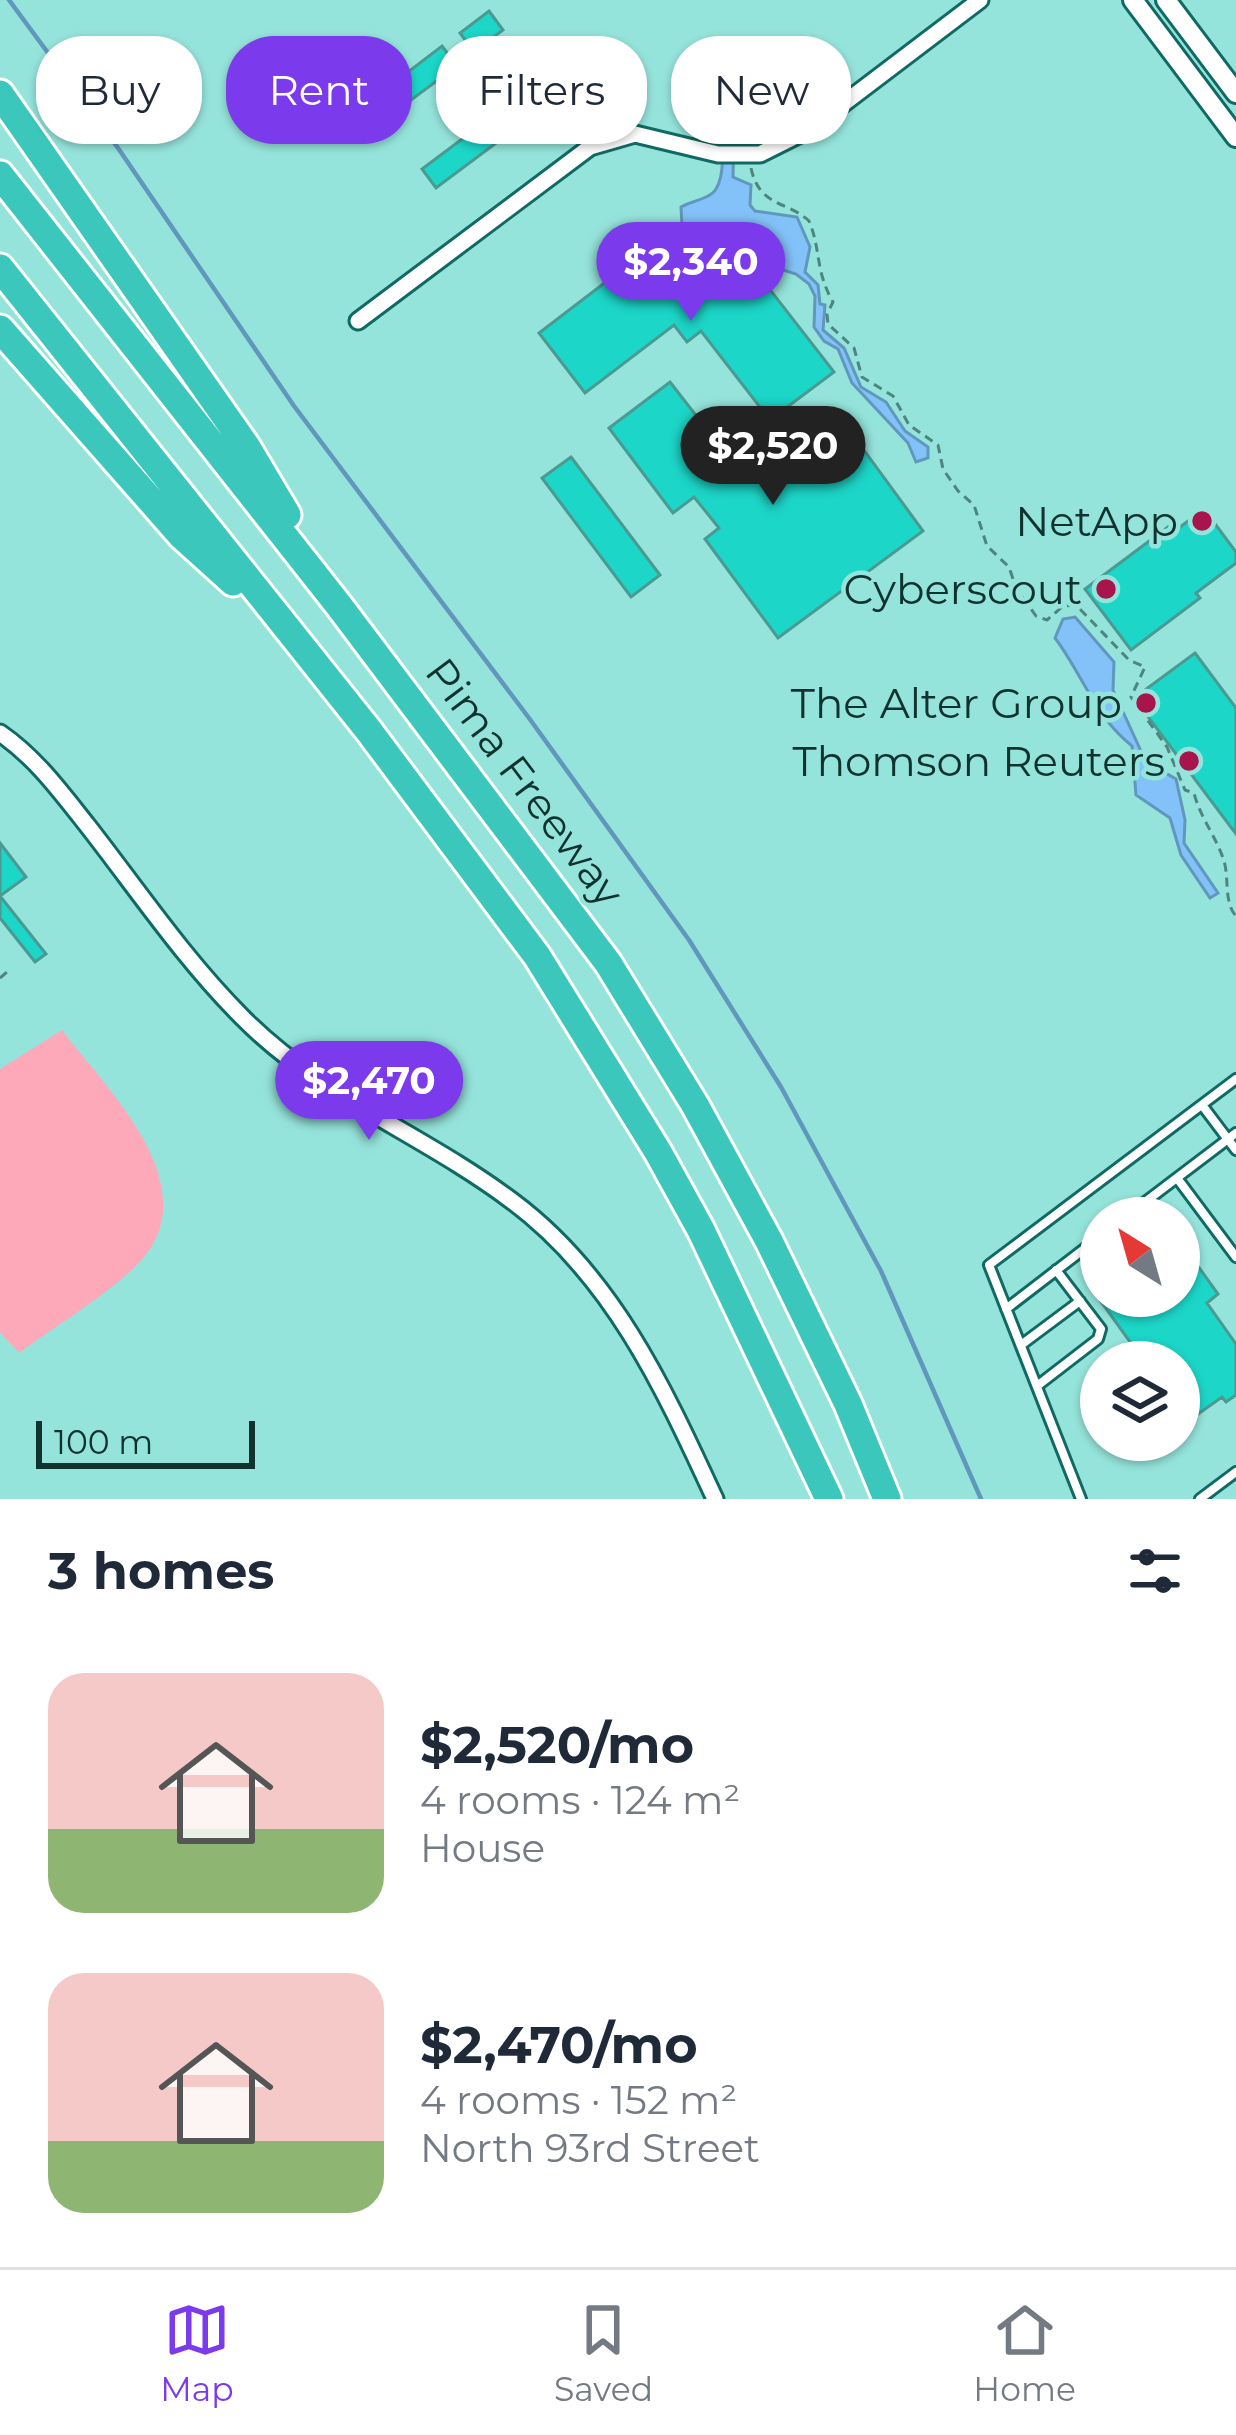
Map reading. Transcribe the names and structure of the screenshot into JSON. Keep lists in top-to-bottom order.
{
  "streets": {
    "highway": ["Pima Freeway"]
  },
  "places": [
    "NetApp",
    "Cyberscout",
    "The Alter Group",
    "Thomson Reuters"
  ],
  "scale_bar": "100 m",
  "north": "top left",
  "page": {
    "chip": [
      "Buy",
      "Rent",
      "Filters",
      "New"
    ],
    "price": ["$2,340", "$2,520", "$2,470"],
    "scale": "100 m",
    "heading": "3 homes",
    "list": [
      {
        "name": "$2,520/mo",
        "note": "4 rooms · 124 m² · House"
      },
      {
        "name": "$2,470/mo",
        "note": "4 rooms · 152 m² · North 93rd Street"
      }
    ],
    "tabs": ["Map", "Saved", "Home"]
  }
}
